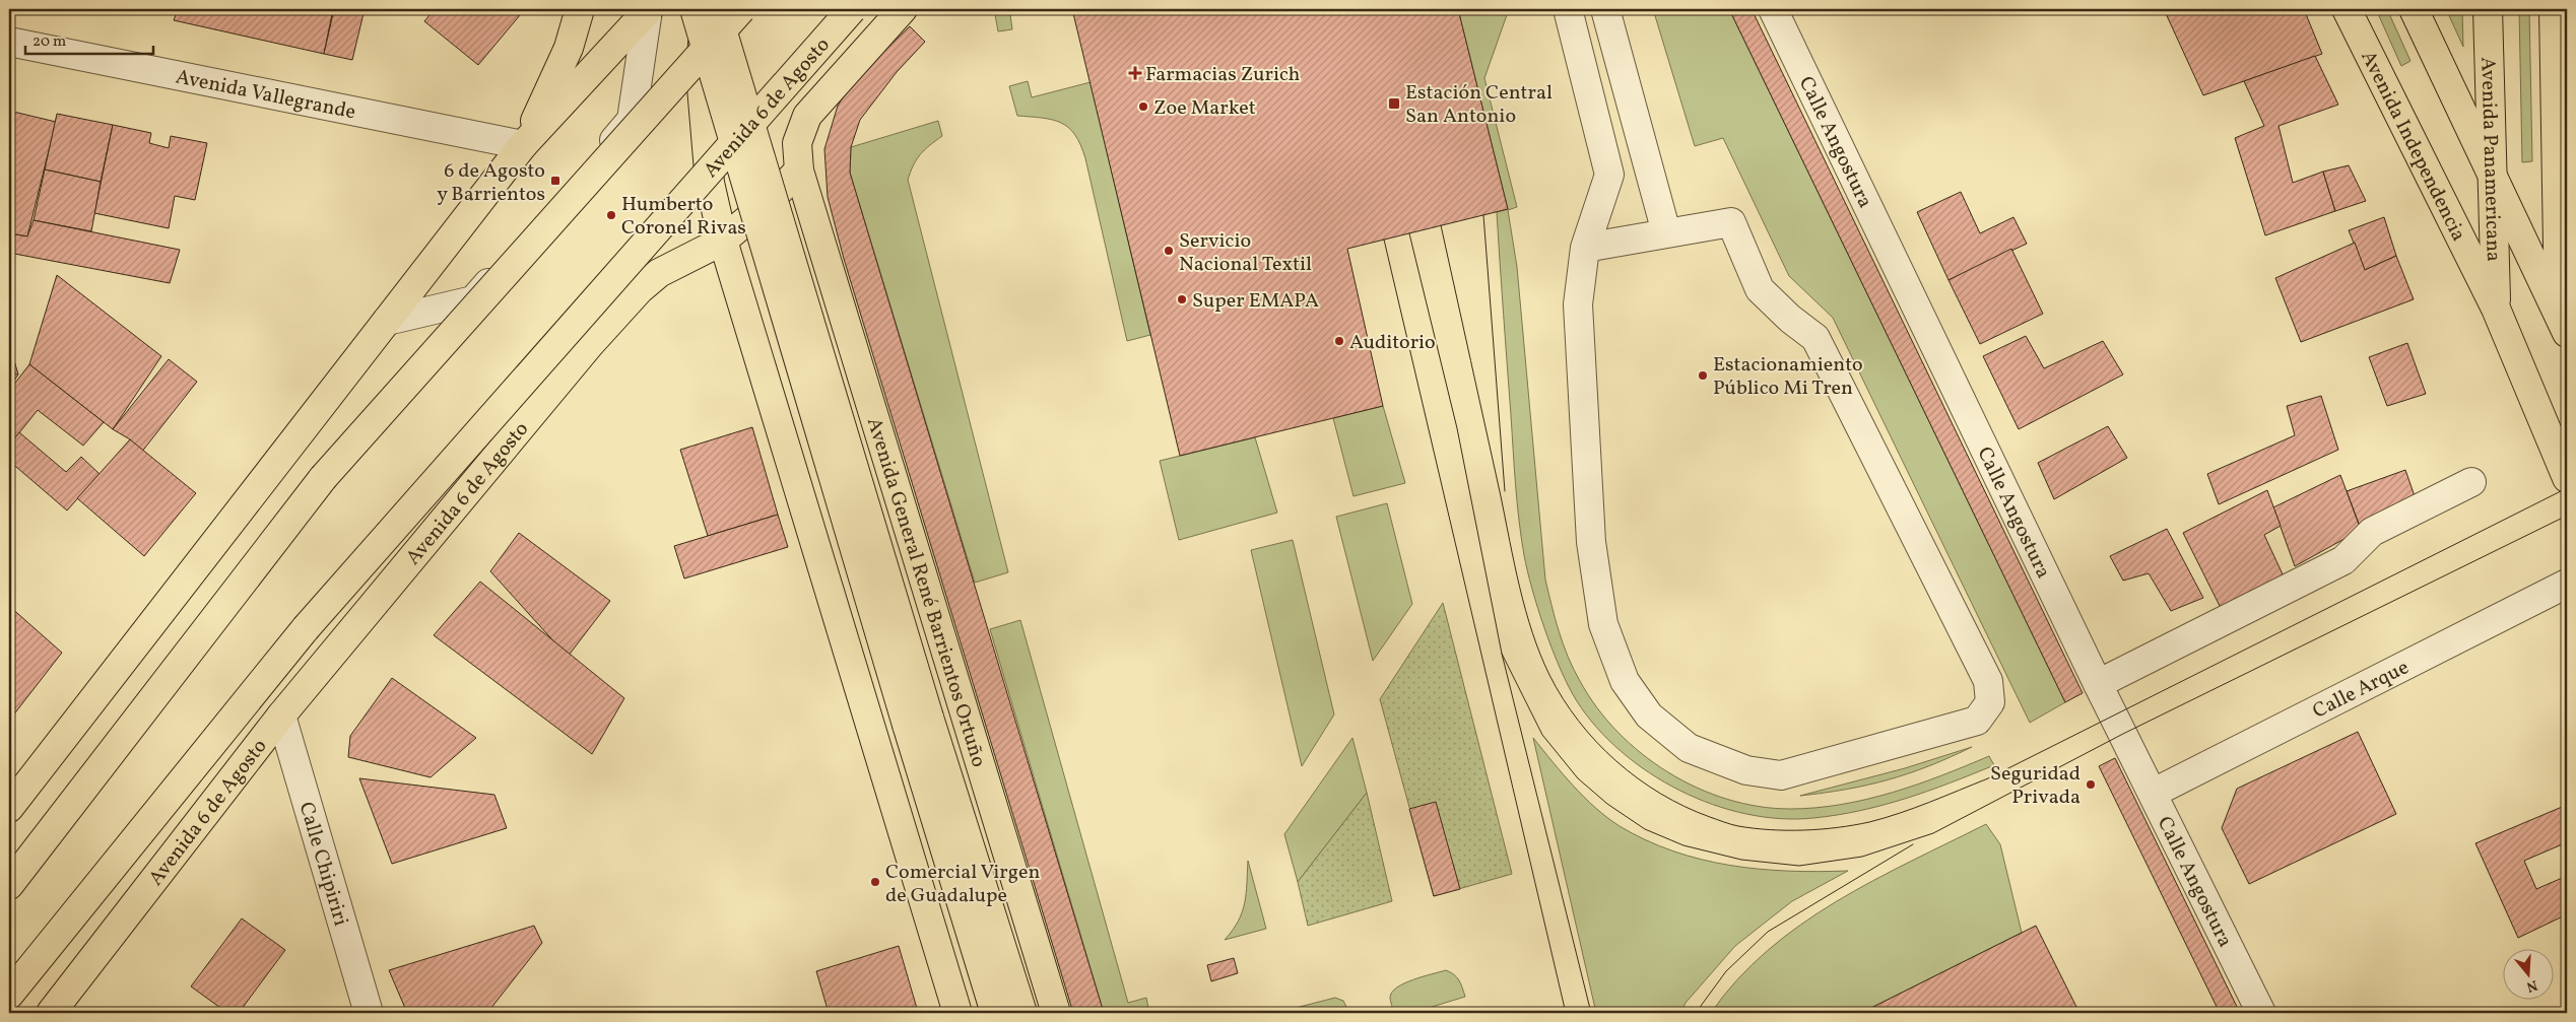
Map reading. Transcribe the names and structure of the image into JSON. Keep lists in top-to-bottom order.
{
  "streets": {
    "main road": [
      "Avenida 6 de Agosto",
      "Avenida Independencia",
      "Avenida Panamericana",
      "Avenida General René Barrientos Ortuño"
    ],
    "street": [
      "Avenida Vallegrande",
      "Calle Angostura",
      "Calle Arque",
      "Calle Chipiriri"
    ]
  },
  "crossings": [
    ["Avenida 6 de Agosto", "Avenida General René Barrientos Ortuño"],
    ["Avenida 6 de Agosto", "Calle Chipiriri"],
    ["Calle Angostura", "Calle Arque"],
    ["Avenida Independencia", "Avenida Panamericana"]
  ],
  "places": {
    "health": ["Farmacias Zurich"],
    "transit": ["Estación Central San Antonio", "6 de Agosto y Barrientos"],
    "other": [
      "Zoe Market",
      "Humberto Coronel Rivas",
      "Servicio Nacional Textil",
      "Super EMAPA",
      "Auditorio",
      "Estacionamiento Público Mi Tren",
      "Seguridad Privada",
      "Comercial Virgen de Guadalupe"
    ]
  },
  "scale_bar": "20 m",
  "north": "bottom"
}
